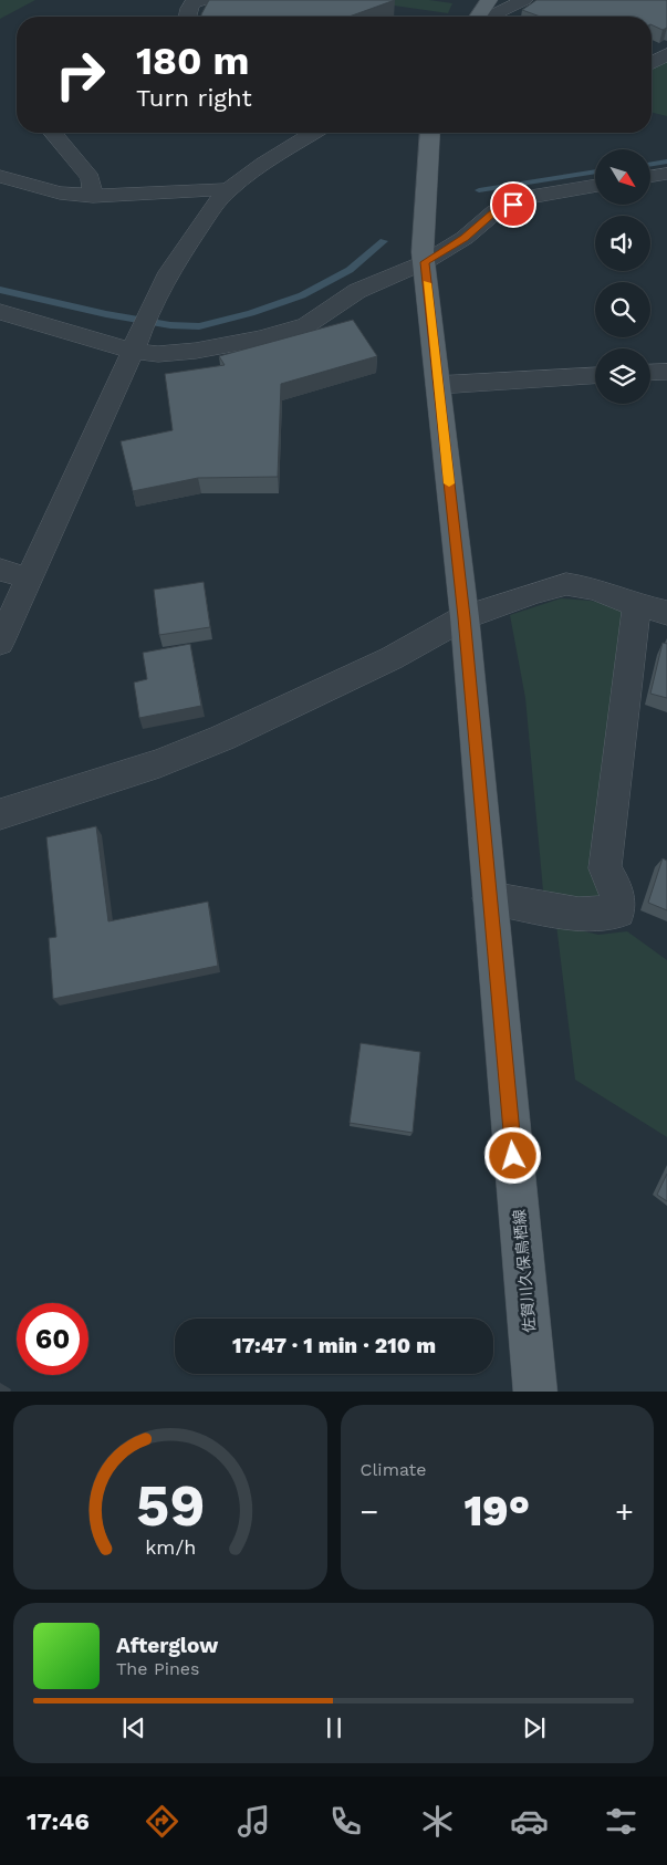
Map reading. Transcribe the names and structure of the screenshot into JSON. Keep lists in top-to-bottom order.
{
  "streets": {
    "main road": ["佐賀川久保鳥栖線"]
  },
  "north": "bottom right",
  "page": {
    "turn": ["180 m", "Turn right"],
    "limit": "60",
    "trip": "17:47 · 1 min · 210 m",
    "tile": "Climate",
    "heat": ["−", "19°", "+"],
    "song": ["Afterglow", "The Pines"],
    "tabs": "17:46",
    "gauge": ["59", "km/h"]
  }
}
